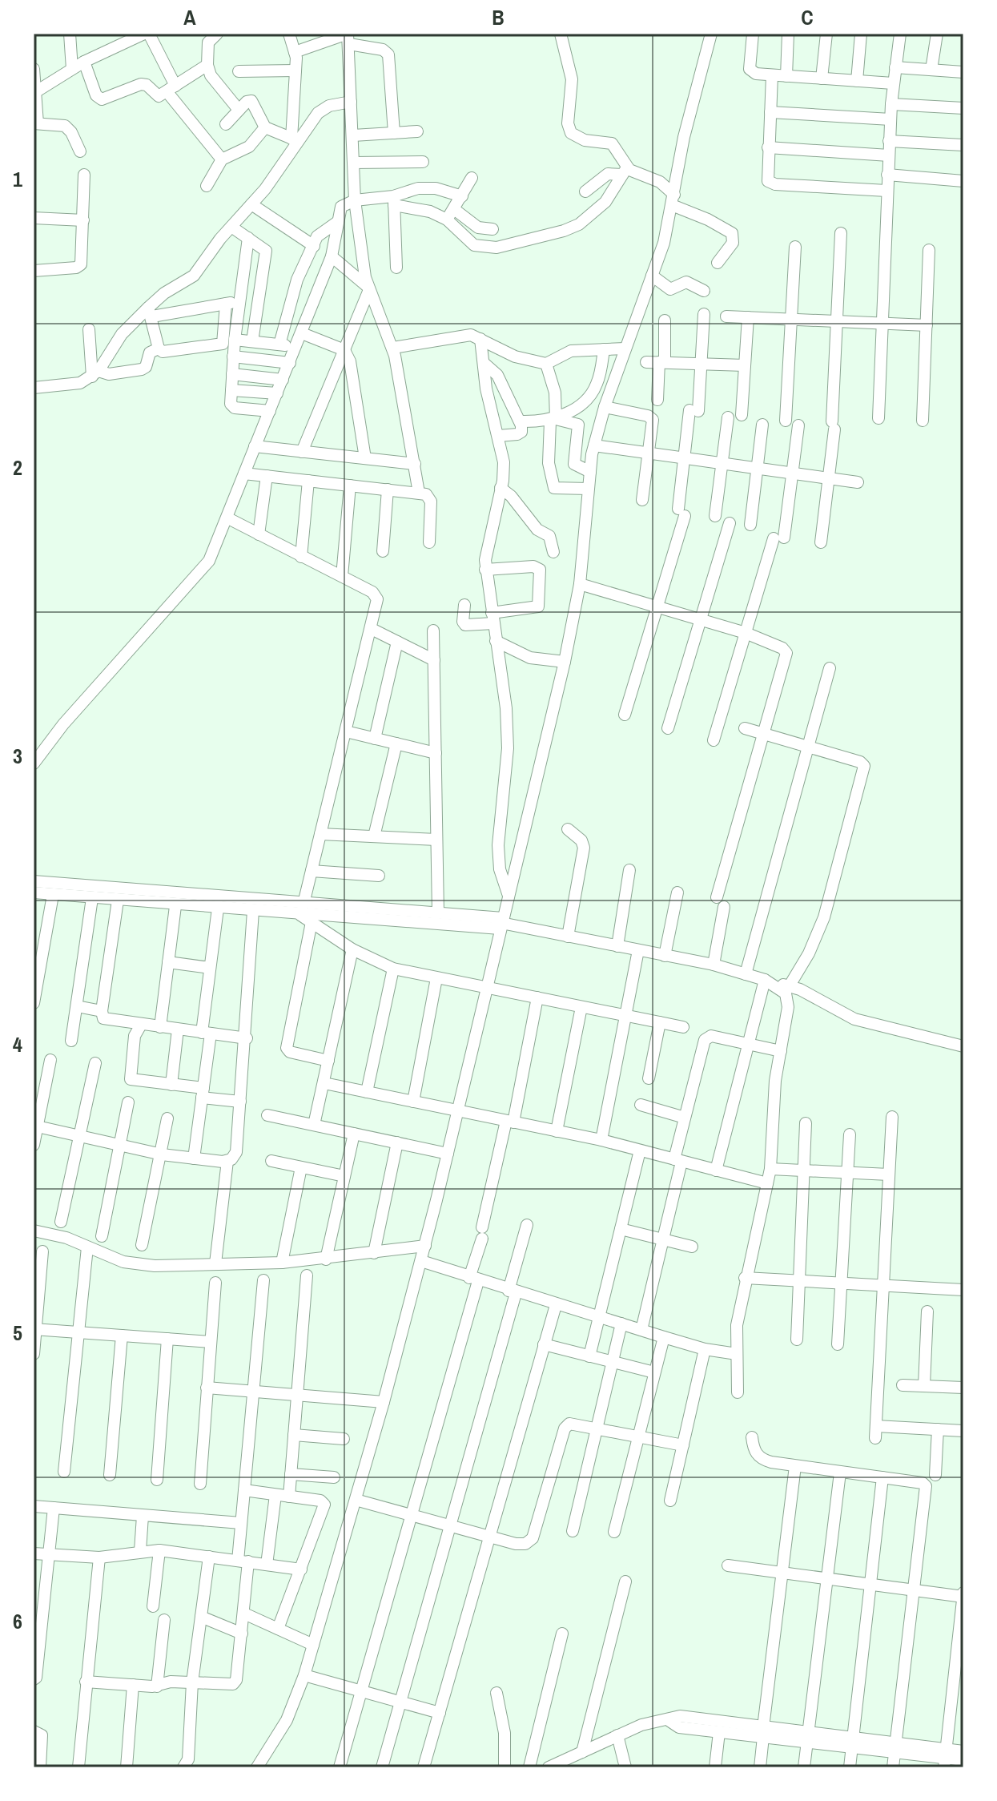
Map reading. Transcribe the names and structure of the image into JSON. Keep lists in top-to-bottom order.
{
  "grid": {
    "columns": ["A", "B", "C"],
    "rows": [
      "1",
      "2",
      "3",
      "4",
      "5",
      "6"
    ]
  }
}
